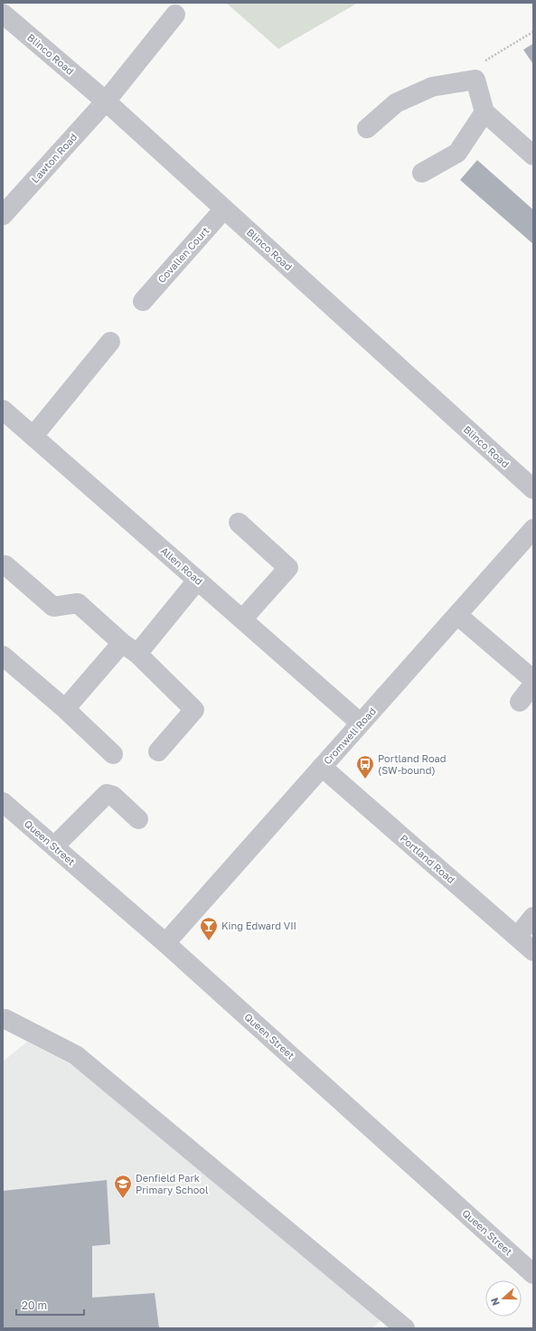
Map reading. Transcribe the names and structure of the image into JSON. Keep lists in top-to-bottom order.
{
  "streets": {
    "street": [
      "Blinco Road",
      "Lawton Road",
      "Covallen Court",
      "Allen Road",
      "Cromwell Road",
      "Queen Street",
      "Portland Road"
    ]
  },
  "crossings": [
    ["Blinco Road", "Lawton Road"],
    ["Blinco Road", "Covallen Court"],
    ["Allen Road", "Cromwell Road"],
    ["Cromwell Road", "Queen Street"],
    ["Cromwell Road", "Portland Road"]
  ],
  "places": {
    "bus stop": ["Portland Road (SW-bound)"],
    "bar": ["King Edward VII"],
    "school or university": ["Denfield Park Primary School"]
  },
  "scale_bar": "20 m",
  "north": "left"
}
